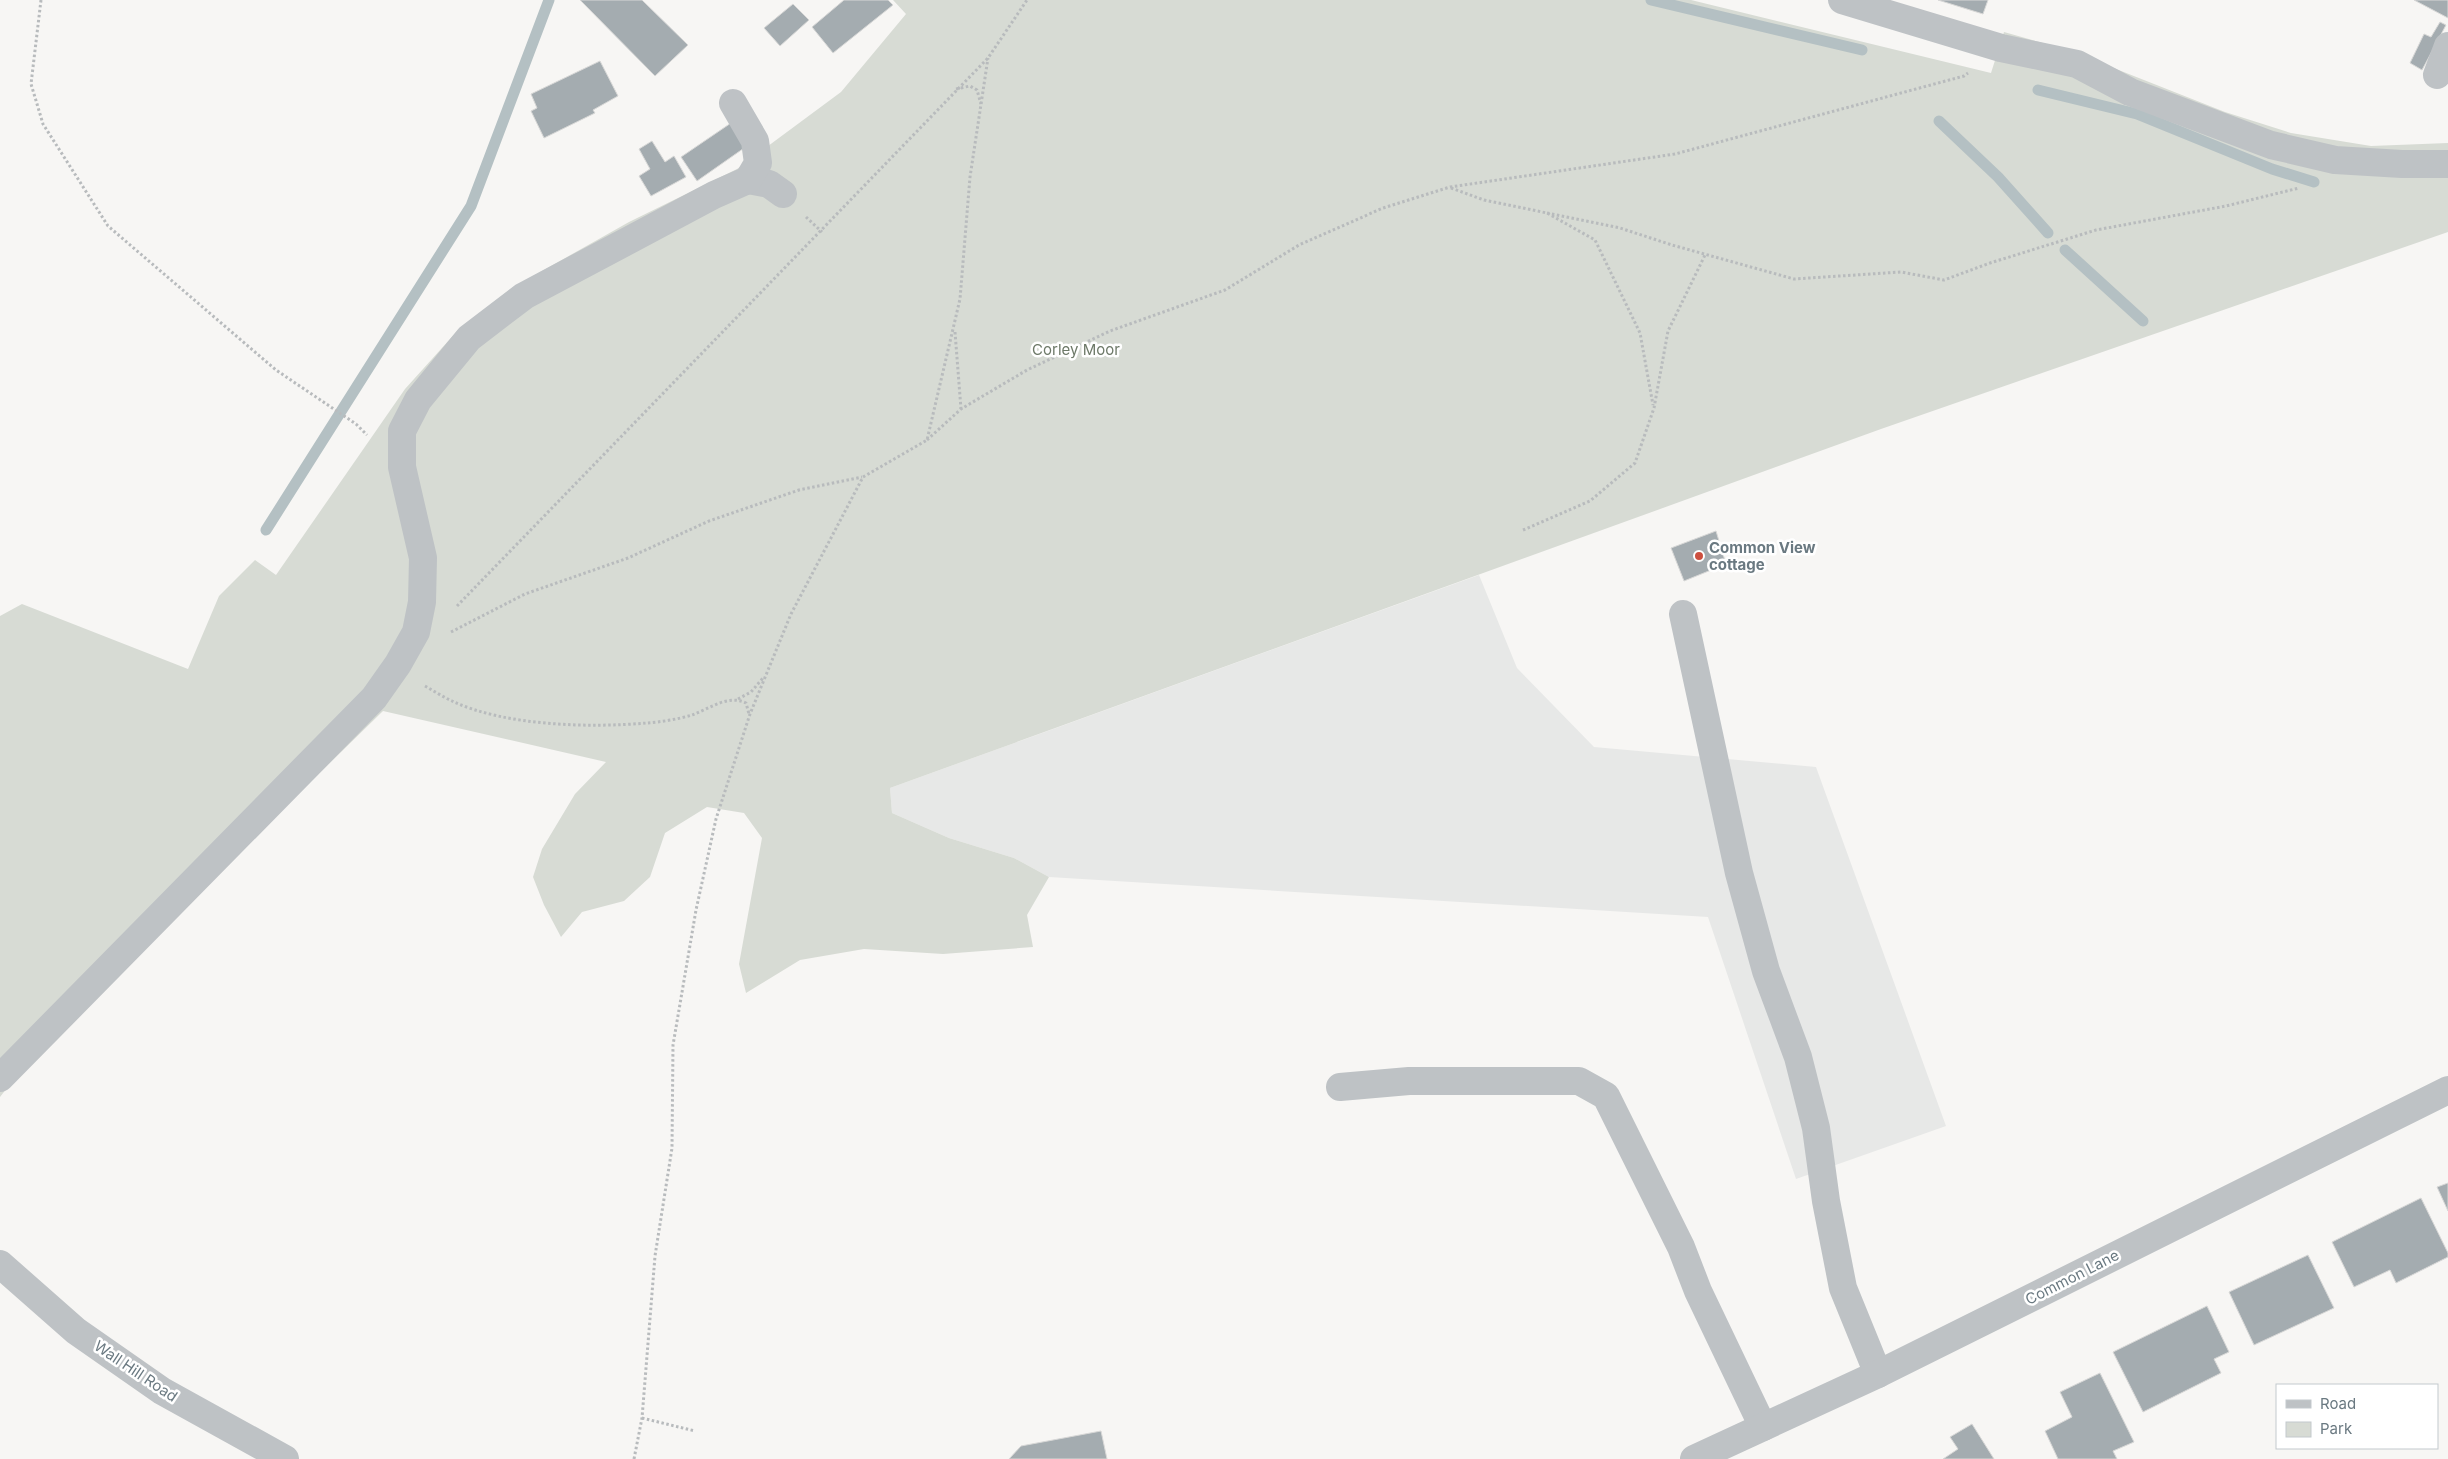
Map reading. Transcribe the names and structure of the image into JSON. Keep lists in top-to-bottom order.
{
  "streets": {
    "street": ["Common Lane", "Wall Hill Road"]
  },
  "parks": ["Corley Moor"],
  "places": ["Common View cottage"],
  "legend": ["Road", "Park"]
}
